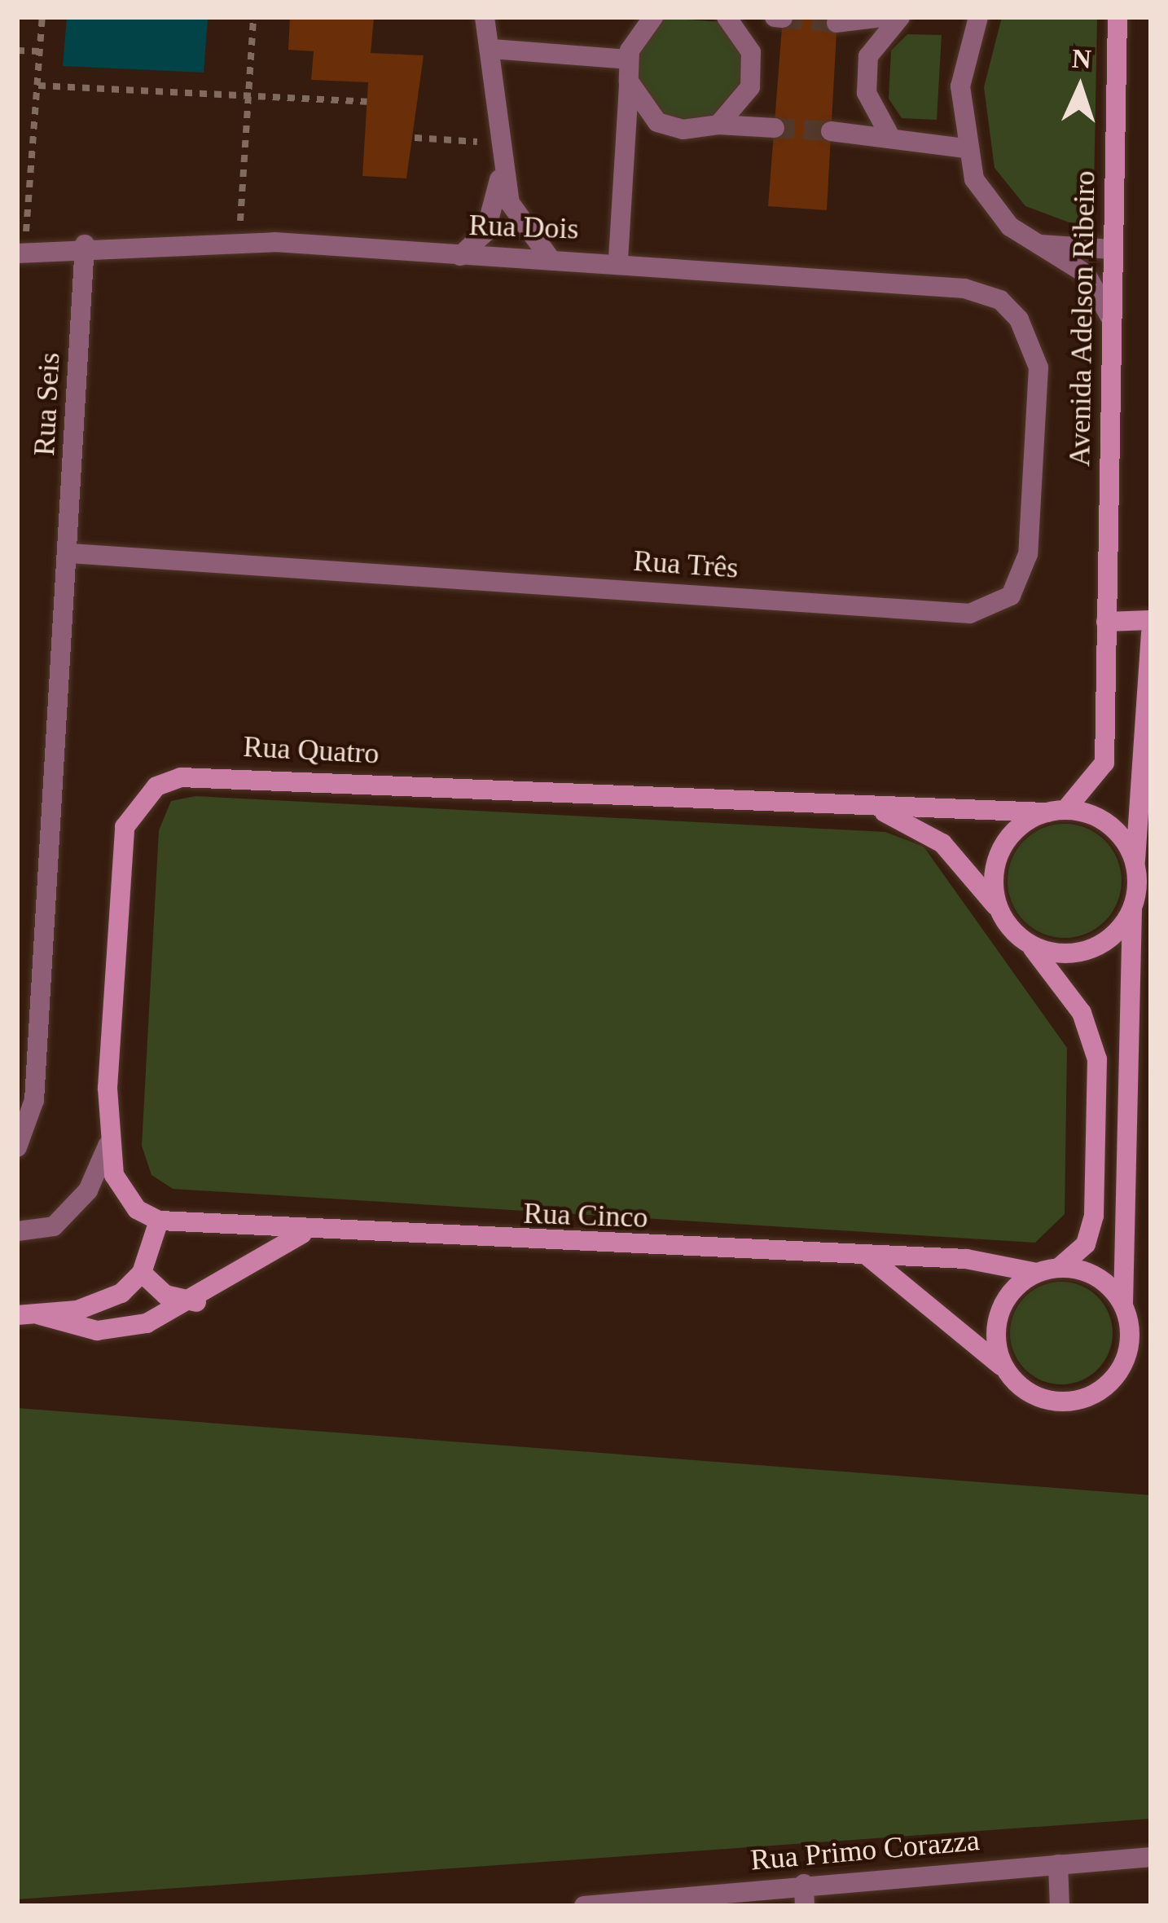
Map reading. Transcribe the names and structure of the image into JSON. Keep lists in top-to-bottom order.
{
  "streets": {
    "street": [
      "Rua Dois",
      "Avenida Adelson Ribeiro",
      "Rua Seis",
      "Rua Três",
      "Rua Quatro",
      "Rua Cinco",
      "Rua Primo Corazza"
    ]
  },
  "crossings": [
    ["Rua Dois", "Rua Seis"],
    ["Rua Dois", "Rua Três"],
    ["Avenida Adelson Ribeiro", "Rua Quatro"],
    ["Rua Seis", "Rua Três"],
    ["Rua Quatro", "Rua Cinco"]
  ],
  "north": "top"
}
